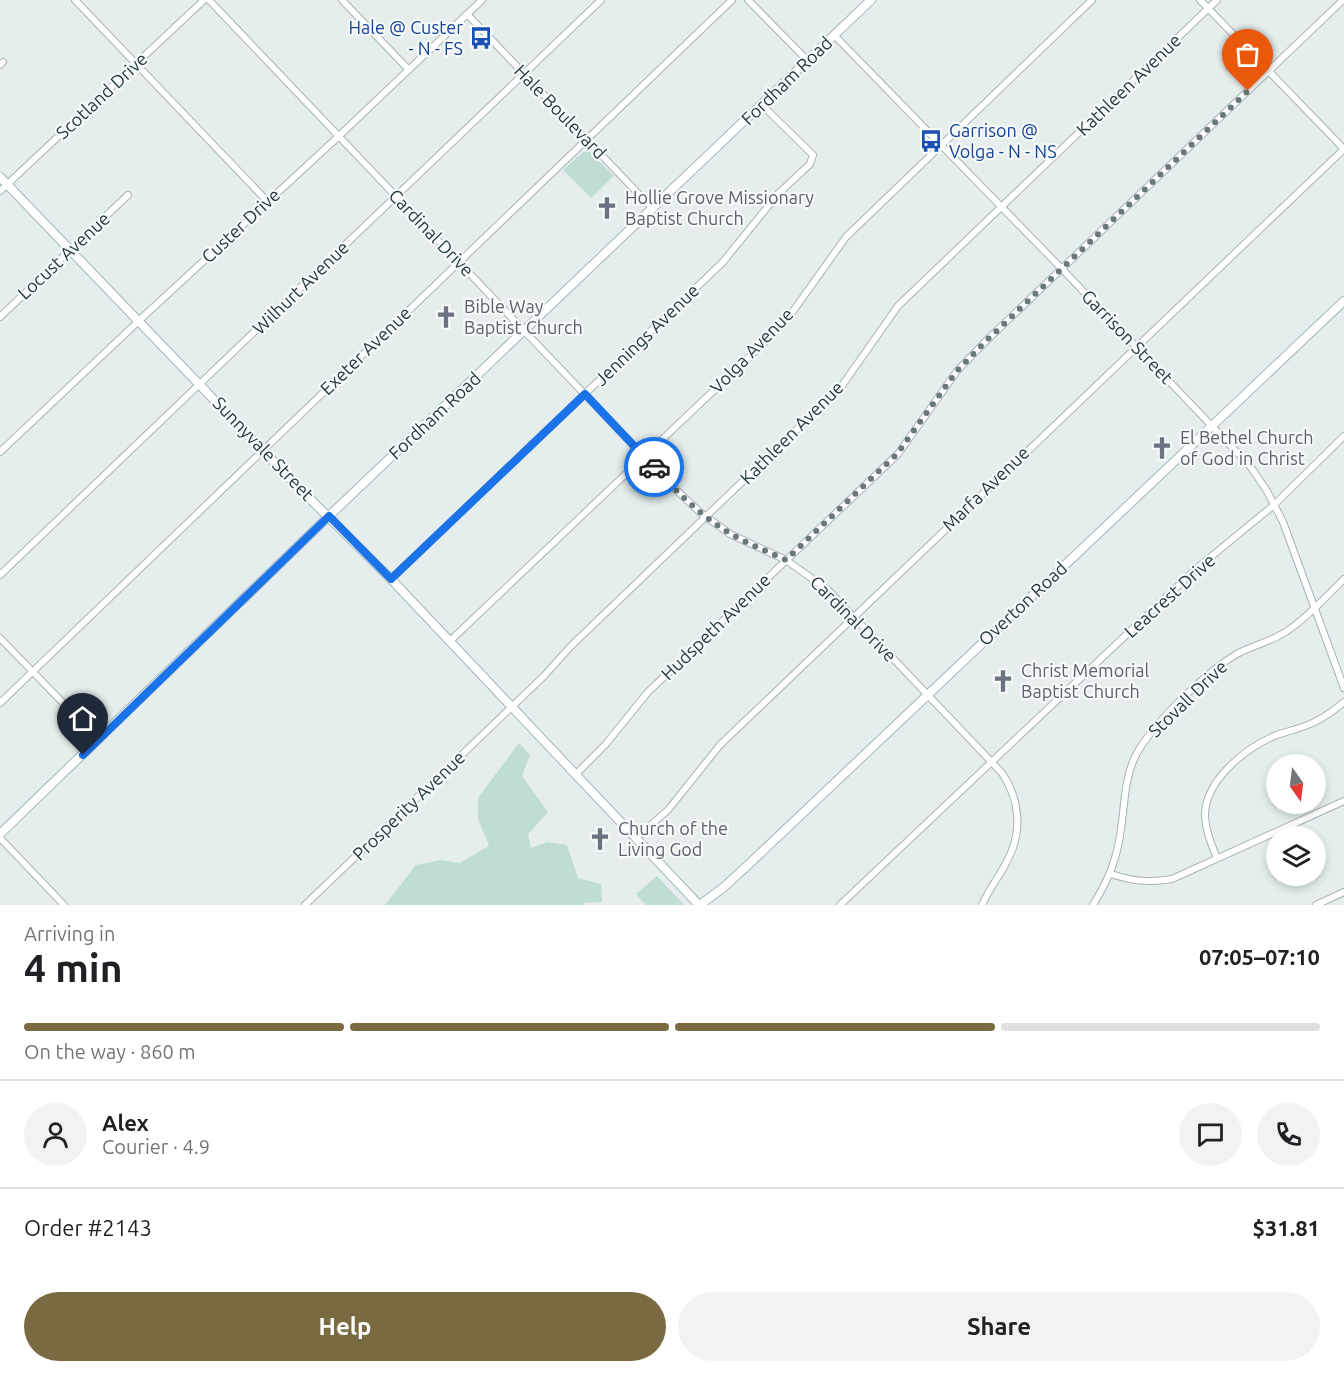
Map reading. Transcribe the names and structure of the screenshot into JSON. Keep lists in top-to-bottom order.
{
  "streets": {
    "street": [
      "Fordham Road",
      "Kathleen Avenue",
      "Scotland Drive",
      "Hale Boulevard",
      "Custer Drive",
      "Cardinal Drive",
      "Locust Avenue",
      "Wilhurt Avenue",
      "Jennings Avenue",
      "Garrison Street",
      "Exeter Avenue",
      "Volga Avenue",
      "Sunnyvale Street",
      "Marfa Avenue",
      "Leacrest Drive",
      "Overton Road",
      "Hudspeth Avenue",
      "Stovall Drive",
      "Prosperity Avenue"
    ]
  },
  "crossings": [
    ["Fordham Road", "Hale Boulevard"],
    ["Fordham Road", "Cardinal Drive"],
    ["Fordham Road", "Jennings Avenue"],
    ["Fordham Road", "Garrison Street"],
    ["Fordham Road", "Sunnyvale Street"],
    ["Kathleen Avenue", "Cardinal Drive"],
    ["Kathleen Avenue", "Garrison Street"],
    ["Kathleen Avenue", "Sunnyvale Street"],
    ["Kathleen Avenue", "Prosperity Avenue"],
    ["Scotland Drive", "Sunnyvale Street"],
    ["Hale Boulevard", "Custer Drive"],
    ["Hale Boulevard", "Wilhurt Avenue"],
    ["Hale Boulevard", "Exeter Avenue"],
    ["Custer Drive", "Cardinal Drive"],
    ["Custer Drive", "Sunnyvale Street"],
    ["Cardinal Drive", "Wilhurt Avenue"],
    ["Cardinal Drive", "Jennings Avenue"],
    ["Cardinal Drive", "Exeter Avenue"],
    ["Cardinal Drive", "Volga Avenue"],
    ["Cardinal Drive", "Marfa Avenue"],
    ["Cardinal Drive", "Leacrest Drive"],
    ["Cardinal Drive", "Overton Road"],
    ["Cardinal Drive", "Hudspeth Avenue"],
    ["Locust Avenue", "Sunnyvale Street"],
    ["Wilhurt Avenue", "Sunnyvale Street"],
    ["Jennings Avenue", "Sunnyvale Street"],
    ["Garrison Street", "Volga Avenue"],
    ["Garrison Street", "Marfa Avenue"],
    ["Garrison Street", "Leacrest Drive"],
    ["Garrison Street", "Overton Road"],
    ["Garrison Street", "Hudspeth Avenue"],
    ["Garrison Street", "Stovall Drive"],
    ["Exeter Avenue", "Sunnyvale Street"],
    ["Volga Avenue", "Sunnyvale Street"],
    ["Sunnyvale Street", "Marfa Avenue"],
    ["Sunnyvale Street", "Overton Road"],
    ["Sunnyvale Street", "Hudspeth Avenue"],
    ["Sunnyvale Street", "Prosperity Avenue"]
  ],
  "places": {
    "bus stop": ["Hale @ Custer - N - FS", "Garrison @ Volga - N - NS"],
    "church": [
      "Hollie Grove Missionary Baptist Church",
      "Bible Way Baptist Church",
      "El Bethel Church of God in Christ",
      "Christ Memorial Baptist Church",
      "Church of the Living God"
    ]
  },
  "north": "bottom",
  "page": {
    "heading": ["4 min", "Arriving in", "07:05–07:10"],
    "panel": [
      "Alex",
      "Courier · 4.9",
      "Order #2143",
      "$31.81"
    ],
    "bar": "On the way · 860 m",
    "buttons": ["Help", "Share"]
  }
}
